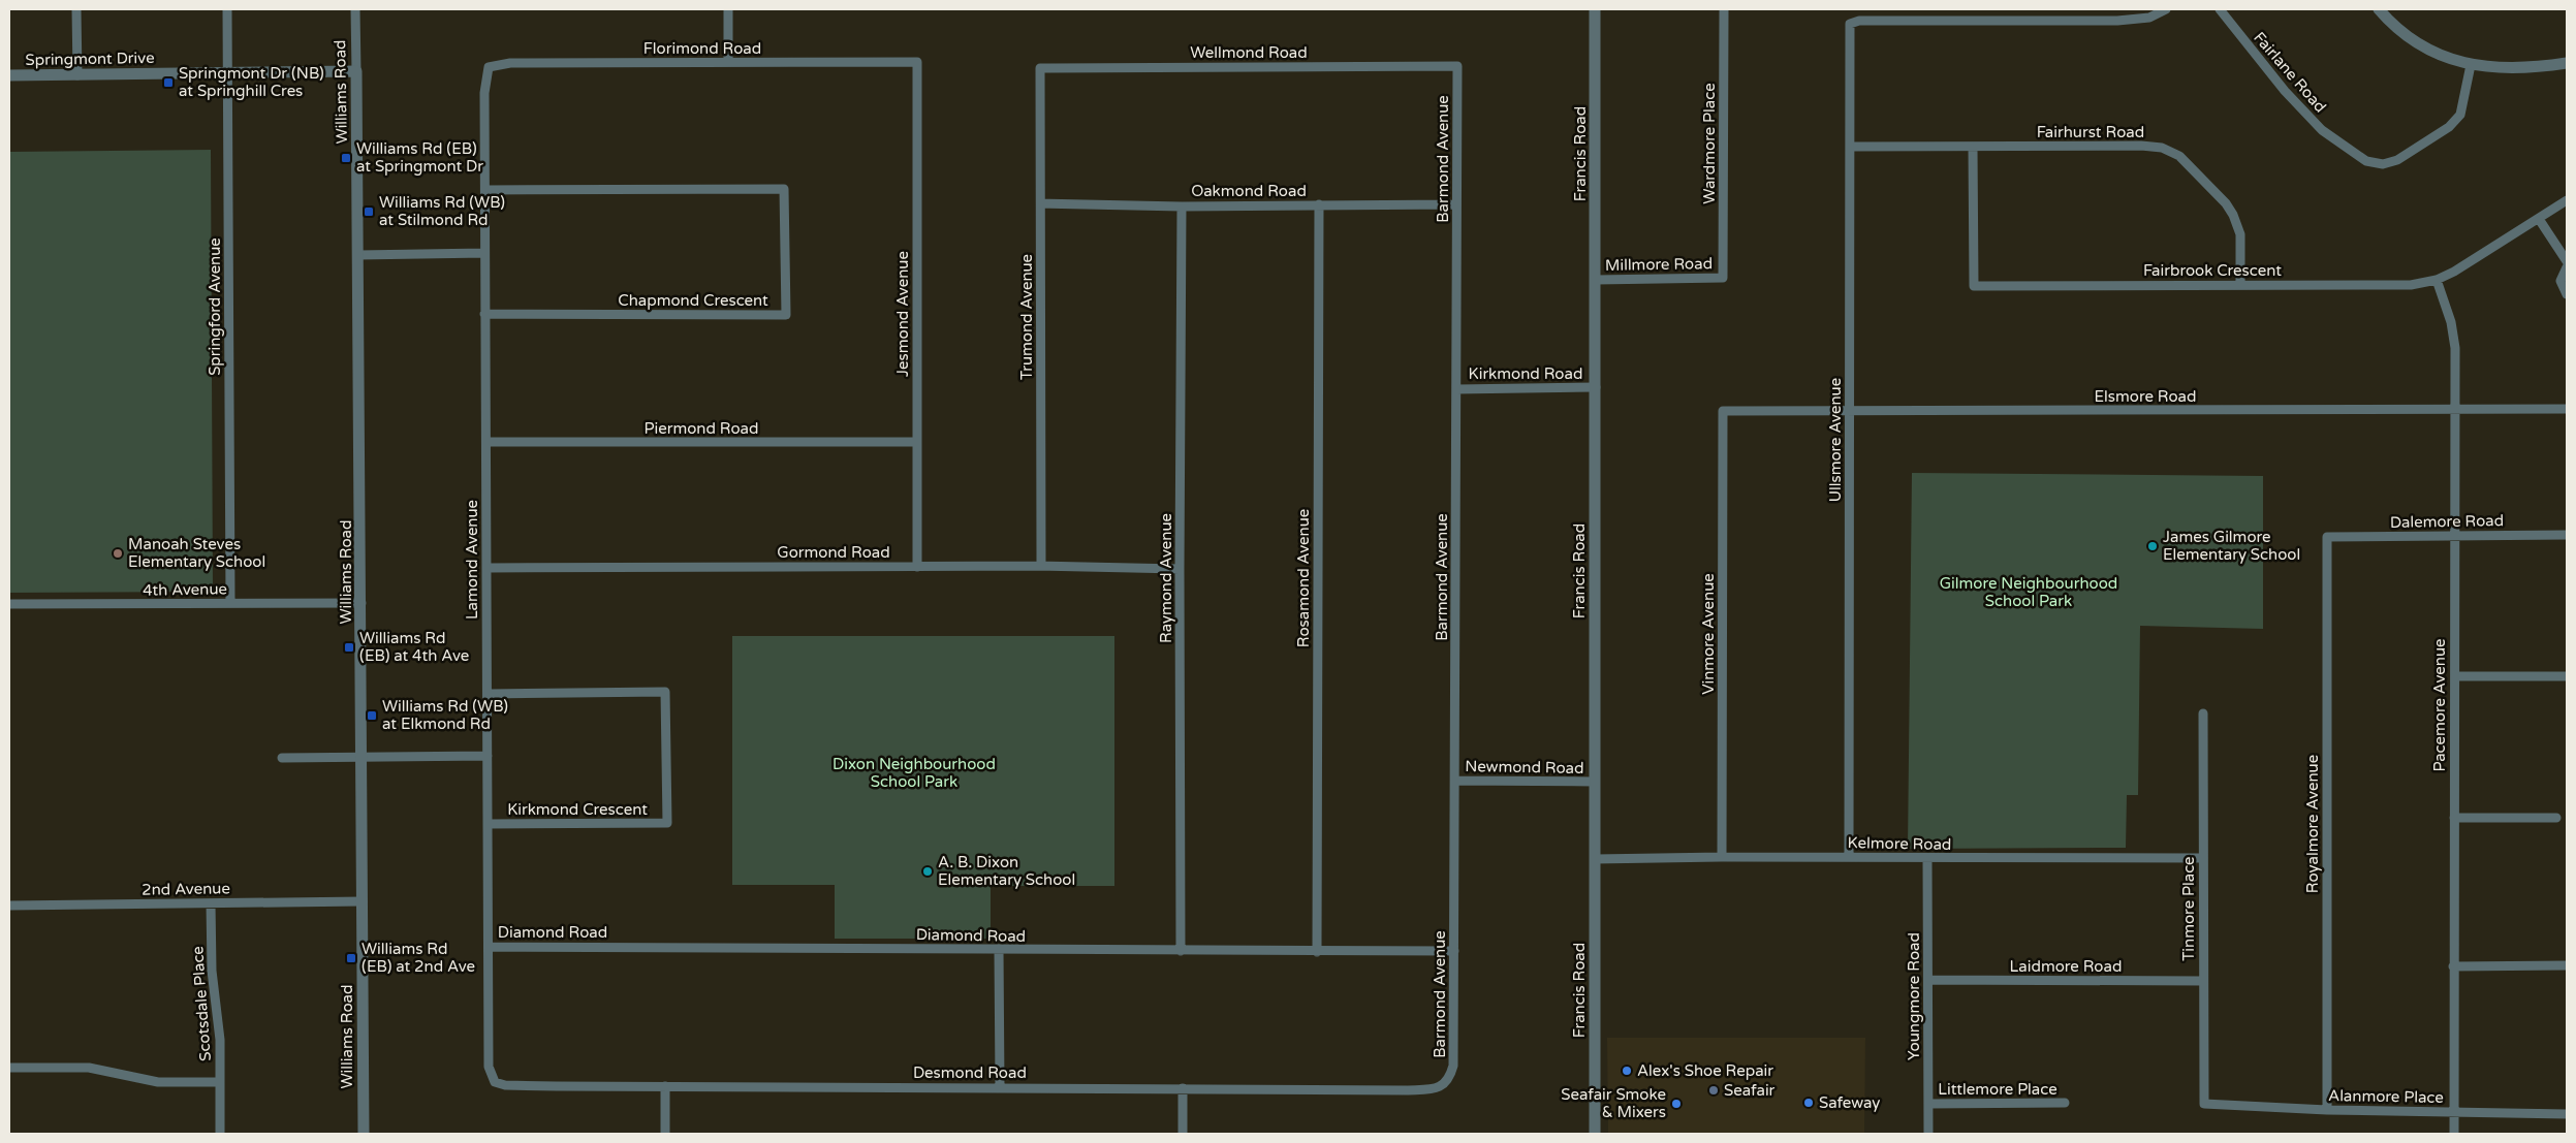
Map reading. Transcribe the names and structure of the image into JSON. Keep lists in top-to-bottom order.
{
  "streets": {
    "street": [
      "Florimond Road",
      "Wellmond Road",
      "Springmont Drive",
      "Fairlane Road",
      "Williams Road",
      "Fairhurst Road",
      "Wardmore Place",
      "Francis Road",
      "Barmond Avenue",
      "Oakmond Road",
      "Millmore Road",
      "Fairbrook Crescent",
      "Chapmond Crescent",
      "Springford Avenue",
      "Jesmond Avenue",
      "Trumond Avenue",
      "Kirkmond Road",
      "Elsmore Road",
      "Piermond Road",
      "Ullsmore Avenue",
      "Dalemore Road",
      "Gormond Road",
      "Lamond Avenue",
      "Raymond Avenue",
      "Rosamond Avenue",
      "4th Avenue",
      "Vinmore Avenue",
      "Pacemore Avenue",
      "Newmond Road",
      "Kirkmond Crescent",
      "Royalmore Avenue",
      "Kelmore Road",
      "2nd Avenue",
      "Tinmore Place",
      "Diamond Road",
      "Laidmore Road",
      "Youngmore Road",
      "Scotsdale Place",
      "Desmond Road",
      "Littlemore Place",
      "Alanmore Place"
    ]
  },
  "crossings": [
    ["Florimond Road", "Jesmond Avenue"],
    ["Florimond Road", "Lamond Avenue"],
    ["Wellmond Road", "Barmond Avenue"],
    ["Wellmond Road", "Trumond Avenue"],
    ["Springmont Drive", "Williams Road"],
    ["Springmont Drive", "Springford Avenue"],
    ["Williams Road", "4th Avenue"],
    ["Williams Road", "2nd Avenue"],
    ["Fairhurst Road", "Fairbrook Crescent"],
    ["Fairhurst Road", "Ullsmore Avenue"],
    ["Wardmore Place", "Millmore Road"],
    ["Francis Road", "Millmore Road"],
    ["Francis Road", "Kirkmond Road"],
    ["Francis Road", "Newmond Road"],
    ["Francis Road", "Kelmore Road"],
    ["Barmond Avenue", "Oakmond Road"],
    ["Barmond Avenue", "Kirkmond Road"],
    ["Barmond Avenue", "Newmond Road"],
    ["Barmond Avenue", "Diamond Road"],
    ["Barmond Avenue", "Desmond Road"],
    ["Oakmond Road", "Trumond Avenue"],
    ["Oakmond Road", "Raymond Avenue"],
    ["Oakmond Road", "Rosamond Avenue"],
    ["Fairbrook Crescent", "Pacemore Avenue"],
    ["Chapmond Crescent", "Lamond Avenue"],
    ["Springford Avenue", "4th Avenue"],
    ["Jesmond Avenue", "Piermond Road"],
    ["Jesmond Avenue", "Gormond Road"],
    ["Trumond Avenue", "Gormond Road"],
    ["Elsmore Road", "Ullsmore Avenue"],
    ["Elsmore Road", "Vinmore Avenue"],
    ["Elsmore Road", "Pacemore Avenue"],
    ["Piermond Road", "Lamond Avenue"],
    ["Ullsmore Avenue", "Kelmore Road"],
    ["Dalemore Road", "Pacemore Avenue"],
    ["Dalemore Road", "Royalmore Avenue"],
    ["Gormond Road", "Lamond Avenue"],
    ["Gormond Road", "Raymond Avenue"],
    ["Lamond Avenue", "Kirkmond Crescent"],
    ["Lamond Avenue", "Diamond Road"],
    ["Lamond Avenue", "Desmond Road"],
    ["Raymond Avenue", "Diamond Road"],
    ["Rosamond Avenue", "Diamond Road"],
    ["Vinmore Avenue", "Kelmore Road"],
    ["Pacemore Avenue", "Alanmore Place"],
    ["Royalmore Avenue", "Alanmore Place"],
    ["Kelmore Road", "Tinmore Place"],
    ["Kelmore Road", "Youngmore Road"],
    ["2nd Avenue", "Scotsdale Place"],
    ["Tinmore Place", "Laidmore Road"],
    ["Tinmore Place", "Alanmore Place"],
    ["Laidmore Road", "Youngmore Road"],
    ["Youngmore Road", "Littlemore Place"]
  ],
  "parks": ["Gilmore Neighbourhood School Park", "Dixon Neighbourhood School Park"],
  "places": {
    "transit": [
      "Springmont Dr (NB) at Springhill Cres",
      "Williams Rd (EB) at Springmont Dr",
      "Williams Rd (WB) at Stilmond Rd",
      "Williams Rd (EB) at 4th Ave",
      "Williams Rd (WB) at Elkmond Rd",
      "Williams Rd (EB) at 2nd Ave"
    ],
    "other": [
      "James Gilmore Elementary School",
      "Manoah Steves Elementary School",
      "A. B. Dixon Elementary School",
      "Alex's Shoe Repair",
      "Seafair",
      "Safeway",
      "Seafair Smoke & Mixers"
    ]
  }
}
